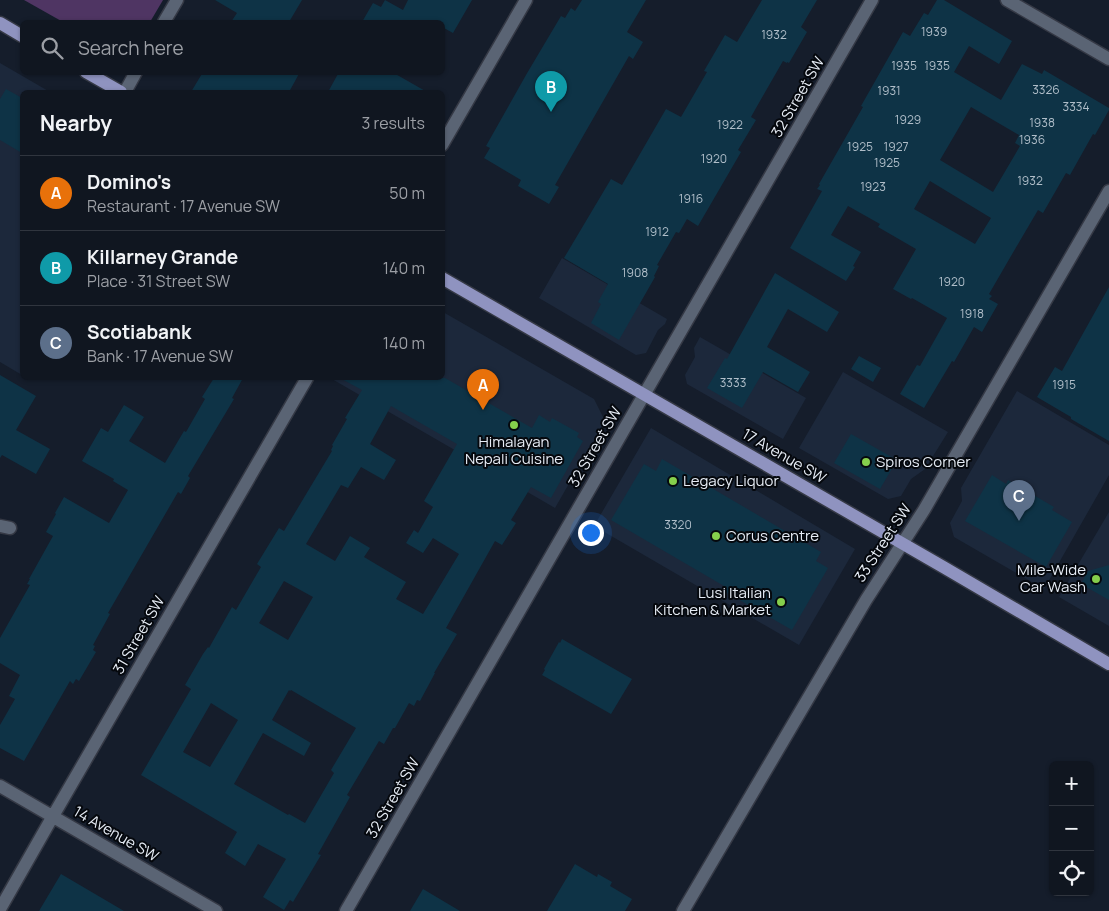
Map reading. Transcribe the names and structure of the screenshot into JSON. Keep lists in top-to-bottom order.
{
  "streets": {
    "main road": ["17 Avenue SW"],
    "street": [
      "32 Street SW",
      "33 Street SW",
      "31 Street SW",
      "14 Avenue SW"
    ]
  },
  "crossings": [
    ["32 Street SW", "17 Avenue SW"],
    ["17 Avenue SW", "33 Street SW"],
    ["31 Street SW", "14 Avenue SW"]
  ],
  "places": [
    "Himalayan Nepali Cuisine",
    "Spiros Corner",
    "Legacy Liquor",
    "Corus Centre",
    "Mile-Wide Car Wash",
    "Lusi Italian Kitchen & Market"
  ],
  "house_numbers": [
    "1939",
    "1932",
    "1935",
    "1935",
    "3326",
    "1931",
    "3334",
    "1929",
    "1938",
    "1922",
    "1936",
    "1925",
    "1927",
    "1920",
    "1925",
    "1932",
    "1923",
    "1916",
    "1912",
    "1908",
    "1920",
    "1918",
    "3333",
    "1915",
    "3320"
  ],
  "page": {
    "search": "Search here",
    "pins": ["B", "A", "C"],
    "heading": ["Nearby", "3 results"],
    "list": [
      {
        "mark": "A",
        "name": "Domino's",
        "note": "Restaurant · 17 Avenue SW",
        "value": "50 m"
      },
      {
        "mark": "B",
        "name": "Killarney Grande",
        "note": "Place · 31 Street SW",
        "value": "140 m"
      },
      {
        "mark": "C",
        "name": "Scotiabank",
        "note": "Bank · 17 Avenue SW",
        "value": "140 m"
      }
    ],
    "map_buttons": ["+", "−"]
  }
}
